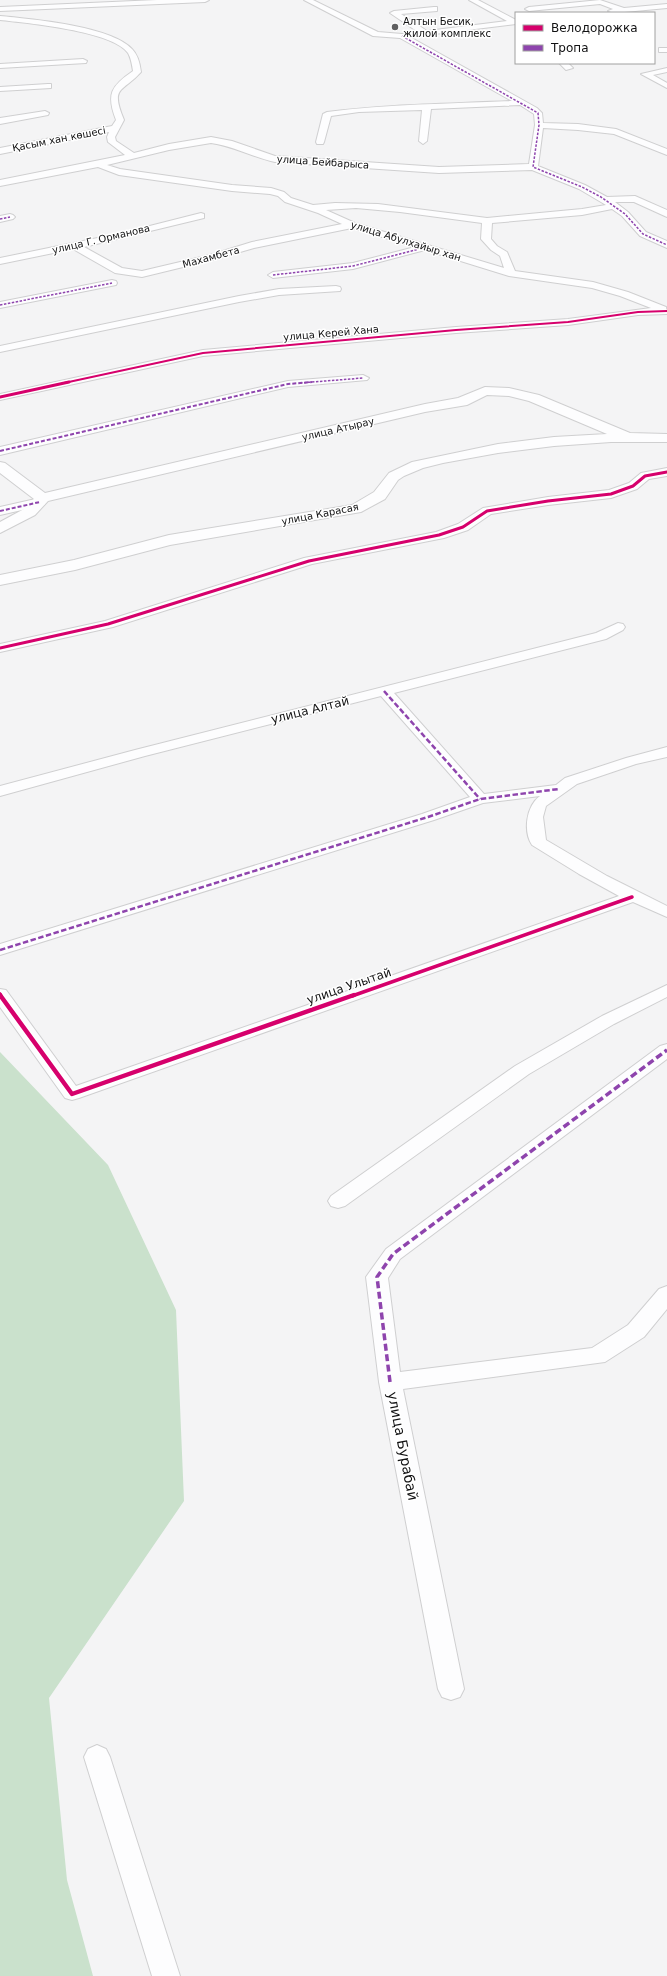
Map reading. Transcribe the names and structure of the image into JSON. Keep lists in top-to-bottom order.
{
  "streets": {
    "street": [
      "Қасым хан көшесі",
      "улица Бейбарыса",
      "улица Г. Орманова",
      "улица Абулхайыр хан",
      "Махамбета",
      "улица Керей Хана",
      "улица Атырау",
      "улица Карасая",
      "улица Алтай",
      "улица Улытай",
      "улица Бурабай"
    ]
  },
  "crossings": [
    ["улица Бейбарыса", "улица Абулхайыр хан"],
    ["улица Г. Орманова", "Махамбета"],
    ["улица Абулхайыр хан", "Махамбета"],
    ["улица Абулхайыр хан", "улица Керей Хана"],
    ["улица Атырау", "улица Карасая"]
  ],
  "places": ["Алтын Бесик, жилой комплекс"],
  "legend": ["Велодорожка", "Тропа"]
}
